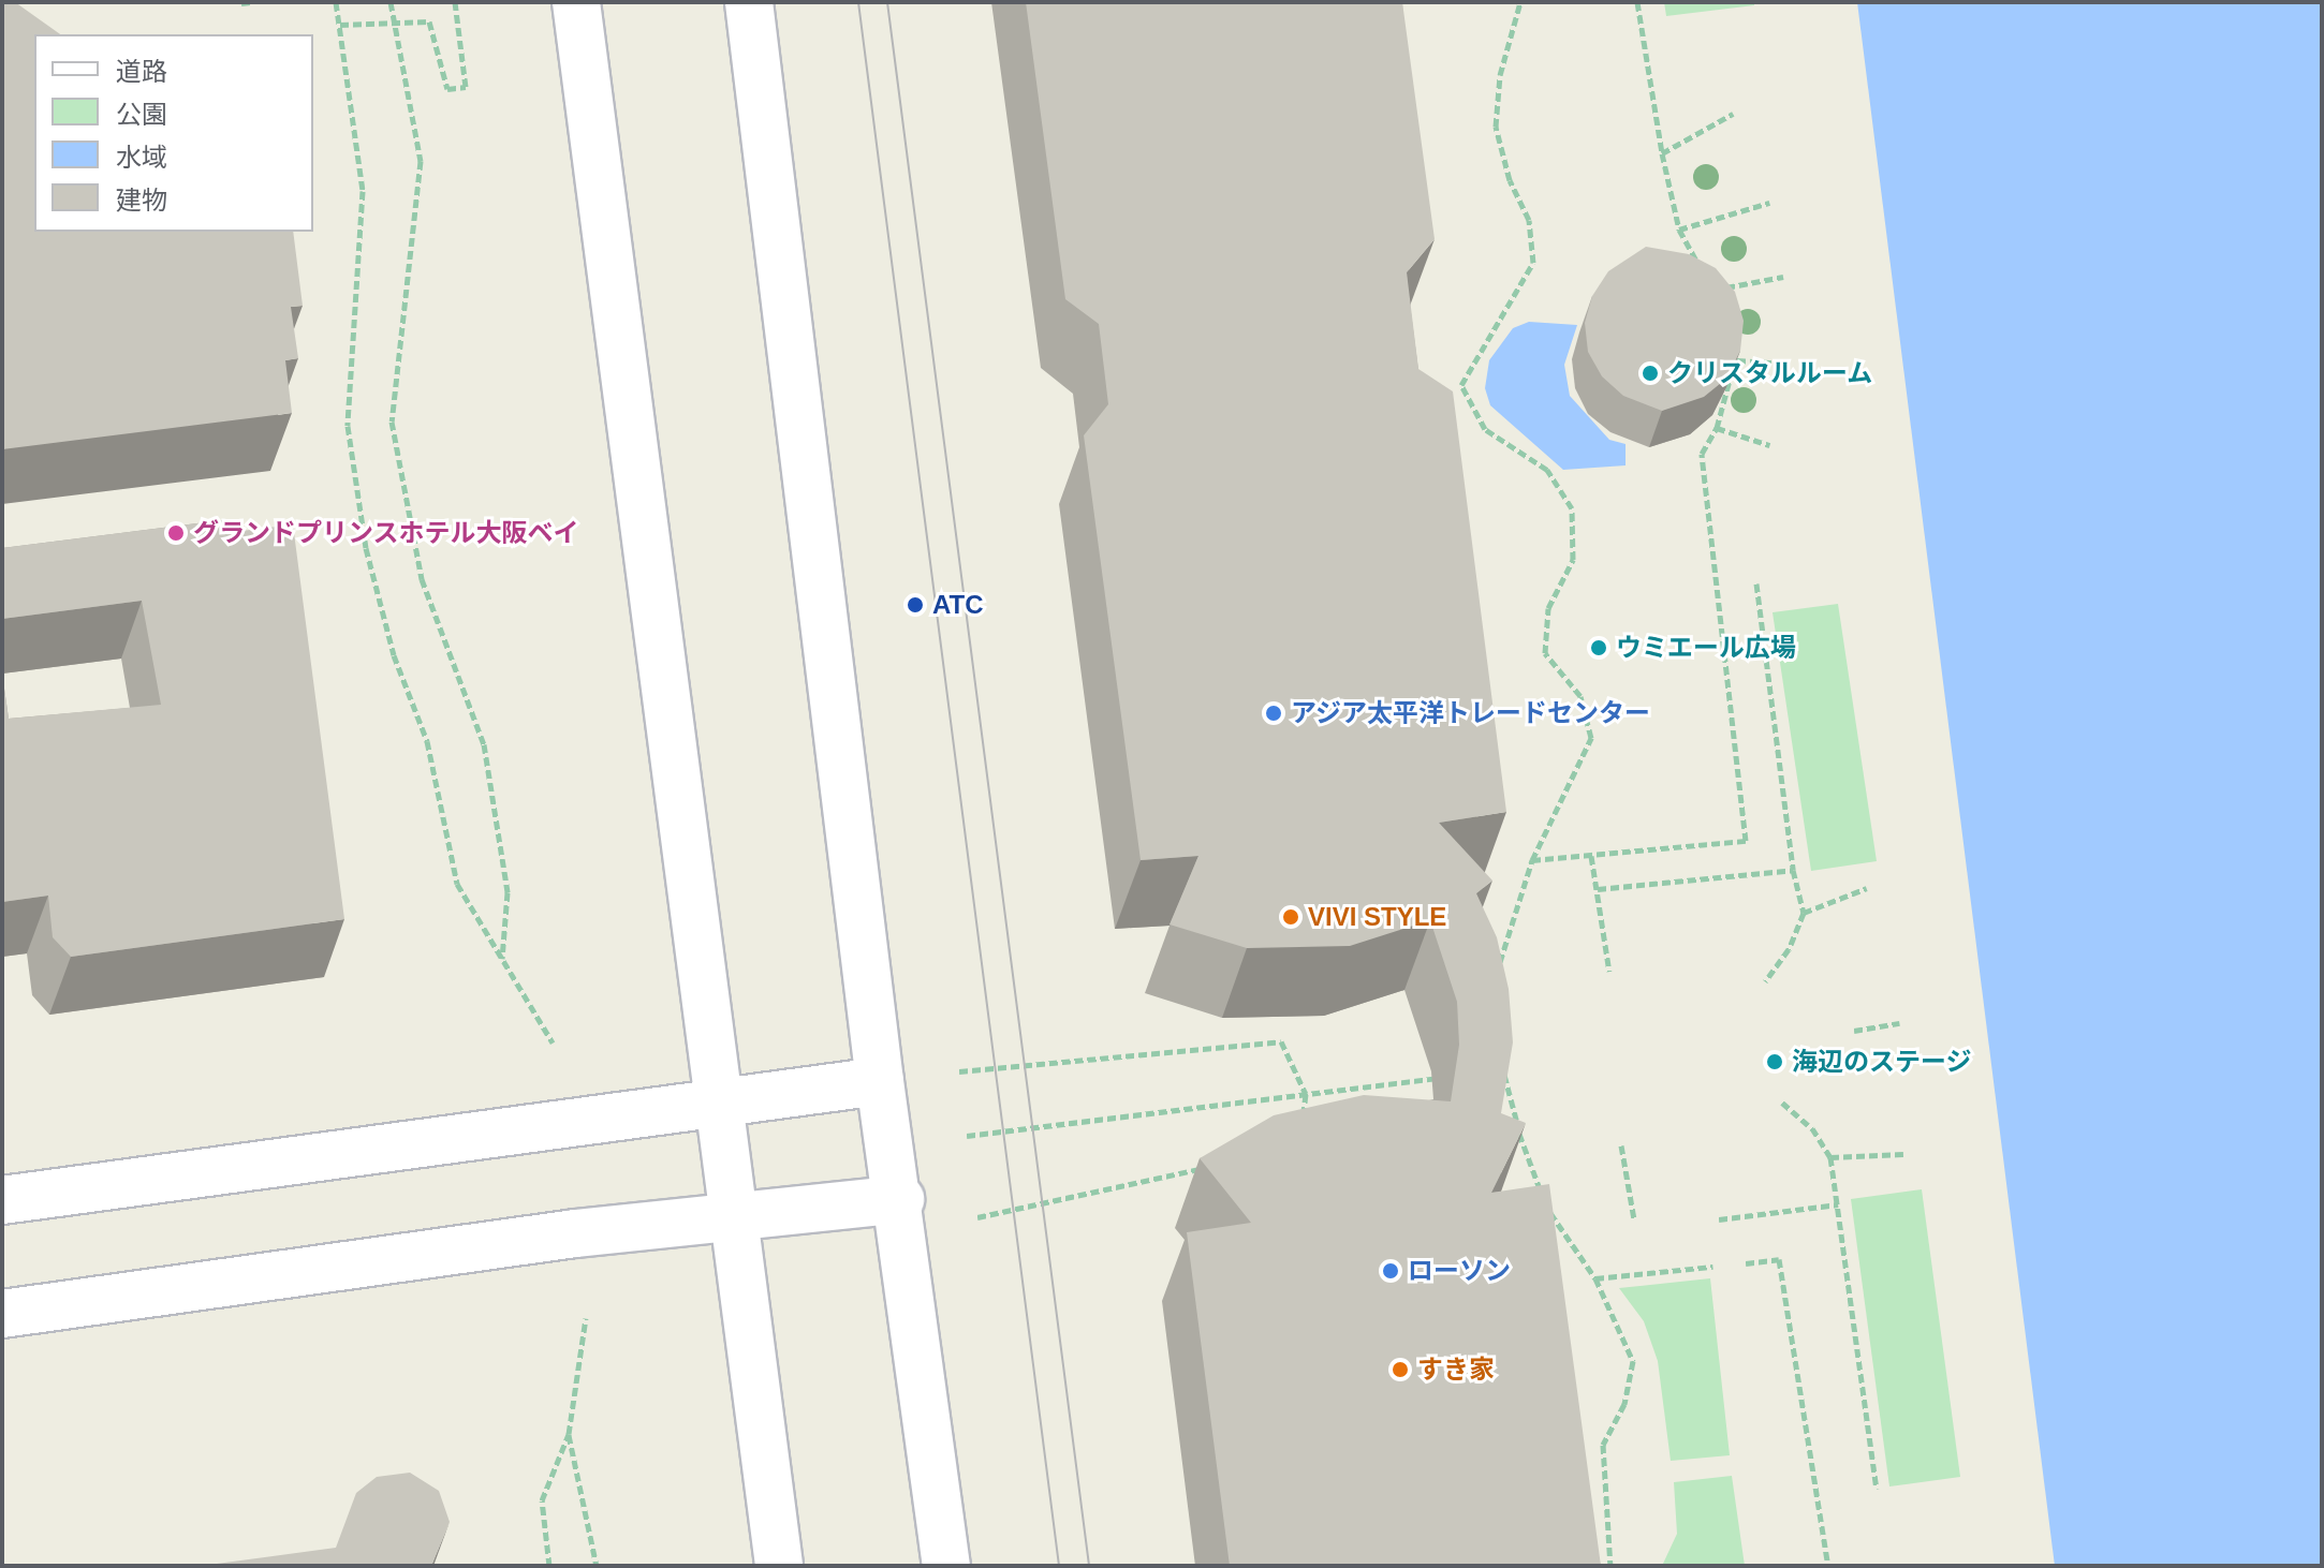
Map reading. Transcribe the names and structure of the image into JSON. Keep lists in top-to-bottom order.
{
  "places": [
    "クリスタルルーム",
    "グランドプリンスホテル大阪ベイ",
    "ATC",
    "ウミエール広場",
    "アジア太平洋トレードセンター",
    "VIVI STYLE",
    "海辺のステージ",
    "ローソン",
    "すき家"
  ],
  "legend": [
    "道路",
    "公園",
    "水域",
    "建物"
  ]
}
